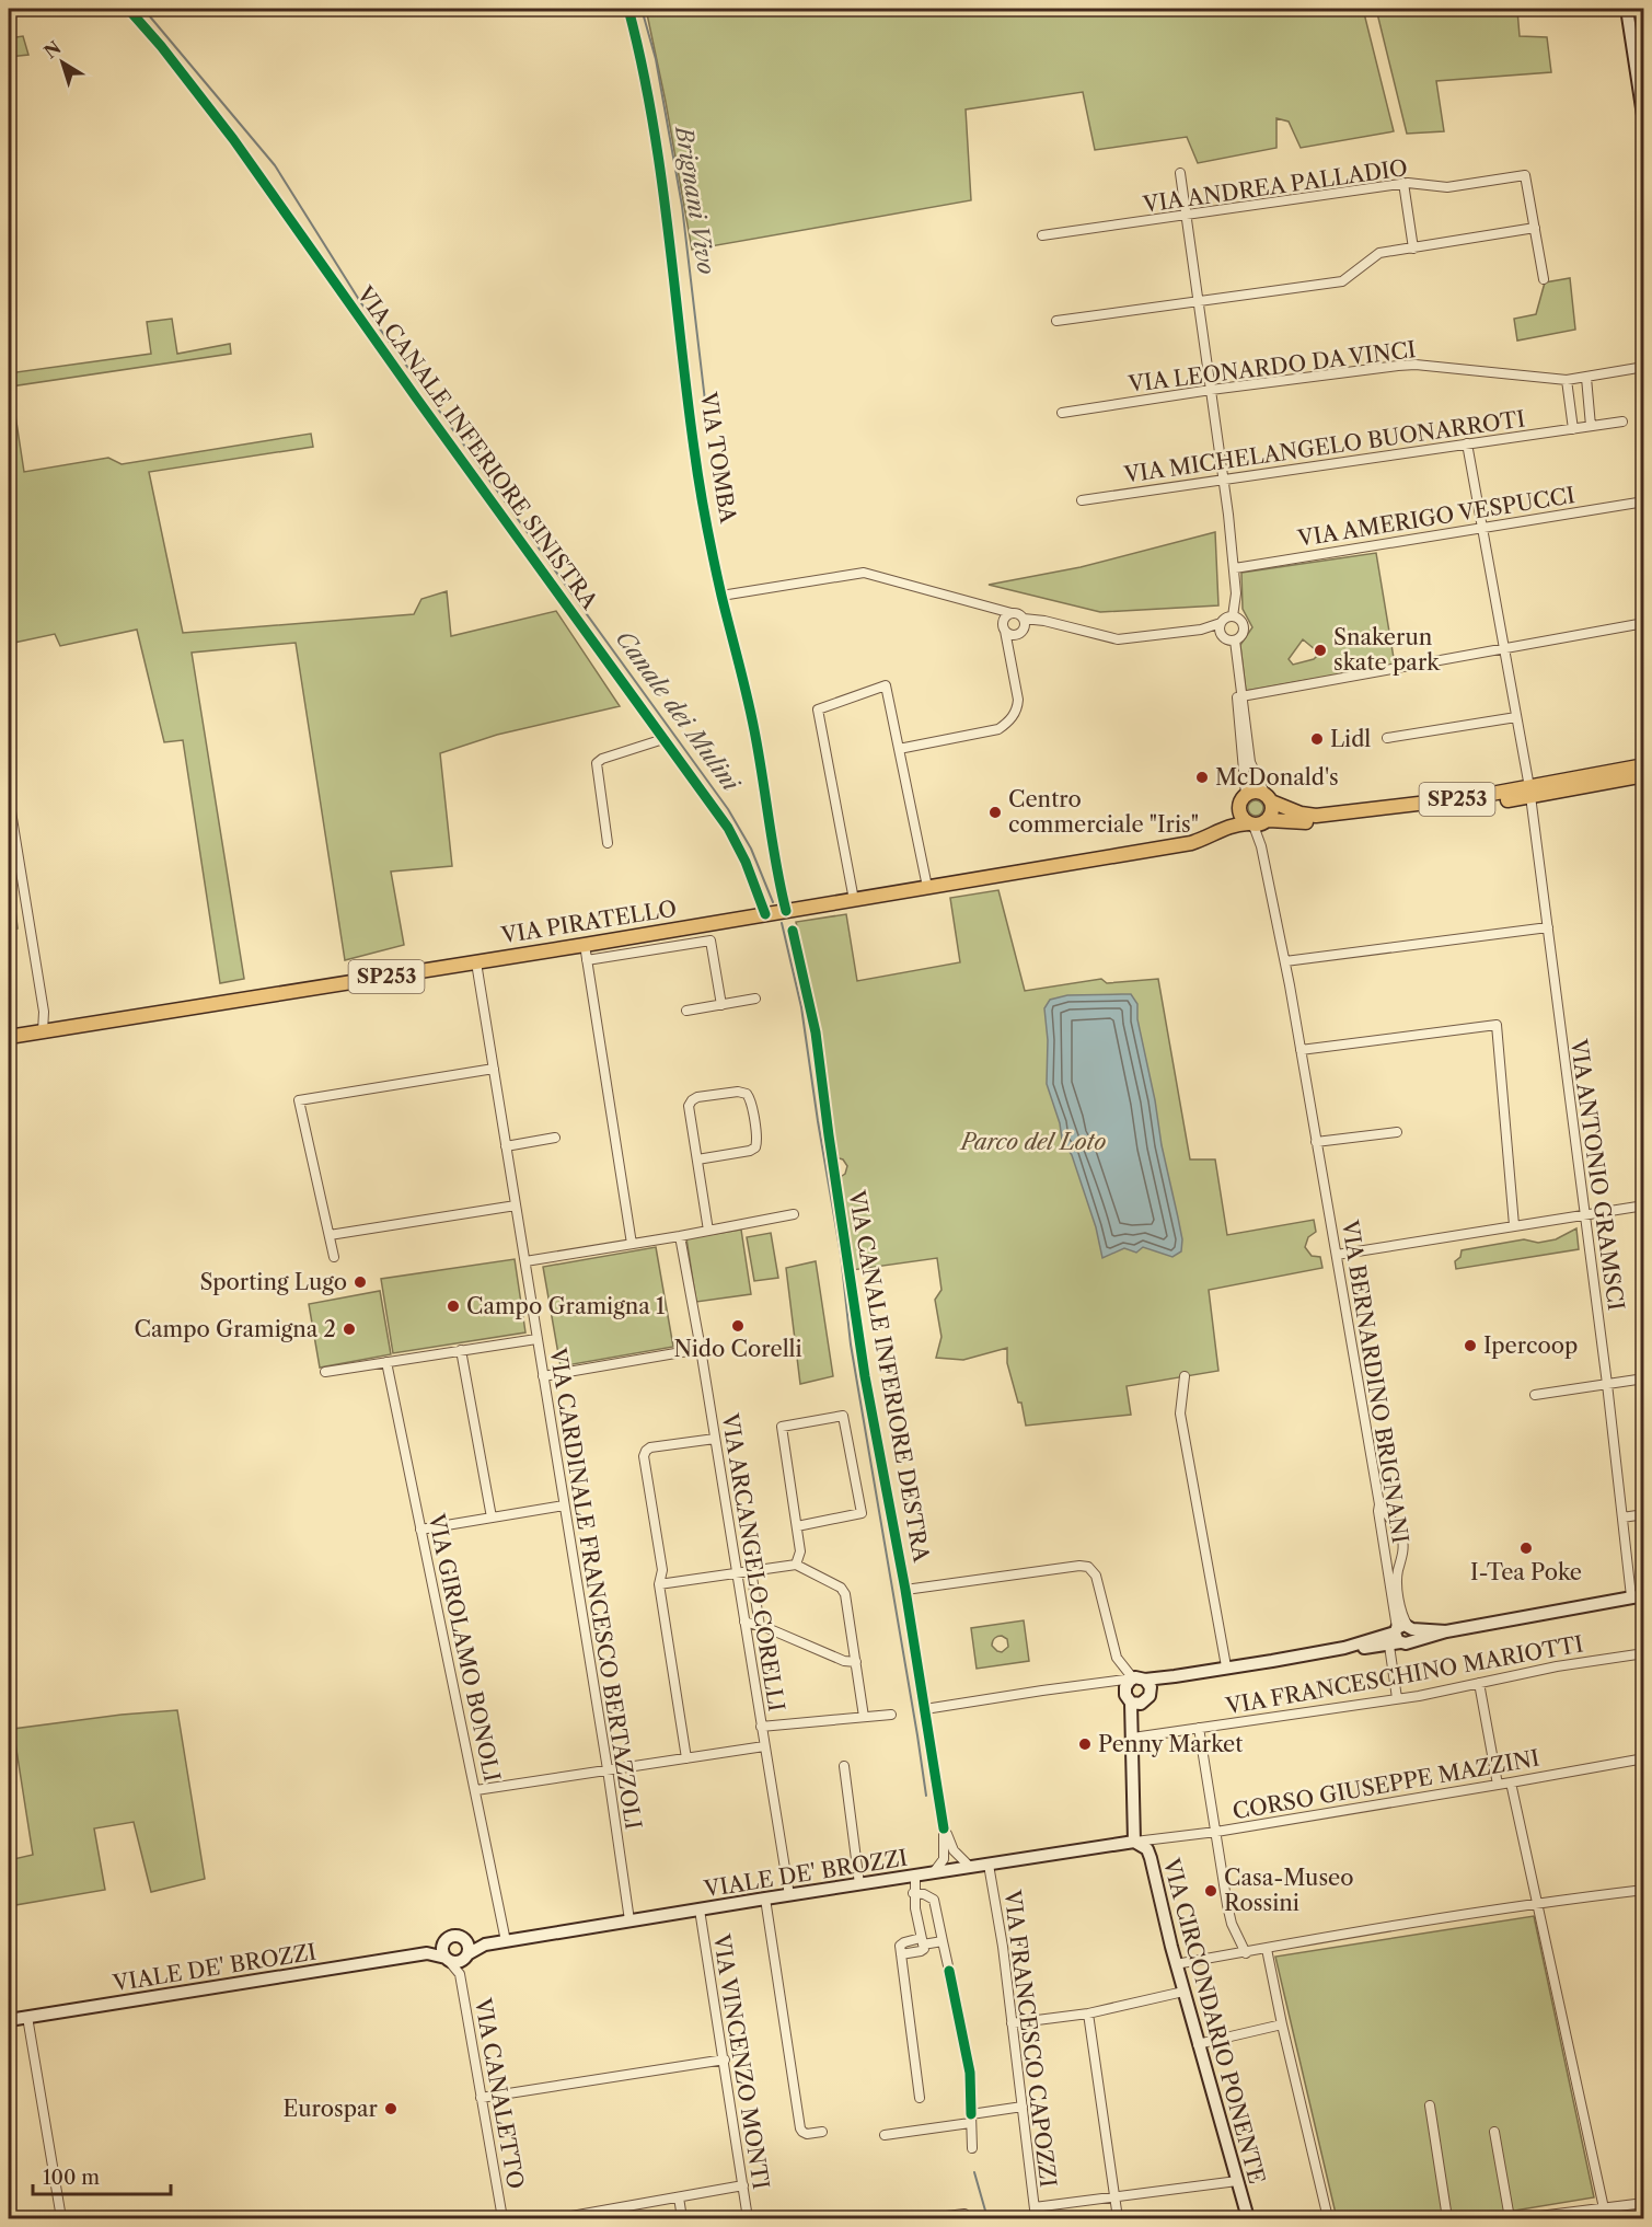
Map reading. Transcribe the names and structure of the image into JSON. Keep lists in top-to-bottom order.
{
  "streets": {
    "main road": ["SP253", "VIA PIRATELLO"],
    "street": [
      "VIA ANDREA PALLADIO",
      "VIA LEONARDO DA VINCI",
      "VIA MICHELANGELO BUONARROTI",
      "VIA CANALE INFERIORE SINISTRA",
      "VIA TOMBA",
      "VIA AMERIGO VESPUCCI",
      "VIA ANTONIO GRAMSCI",
      "VIA CANALE INFERIORE DESTRA",
      "VIA BERNARDINO BRIGNANI",
      "VIA ARCANGELO CORELLI",
      "VIA CARDINALE FRANCESCO BERTAZZOLI",
      "VIA GIROLAMO BONOLI",
      "VIA FRANCESCHINO MARIOTTI",
      "CORSO GIUSEPPE MAZZINI",
      "VIALE DE' BROZZI",
      "VIA CIRCONDARIO PONENTE",
      "VIA FRANCESCO CAPOZZI",
      "VIA VINCENZO MONTI",
      "VIA CANALETTO"
    ]
  },
  "crossings": [
    ["VIA MICHELANGELO BUONARROTI", "VIA ANTONIO GRAMSCI"],
    ["VIA CANALE INFERIORE SINISTRA", "VIA PIRATELLO"],
    ["VIA TOMBA", "VIA PIRATELLO"],
    ["VIA AMERIGO VESPUCCI", "VIA ANTONIO GRAMSCI"],
    ["VIA PIRATELLO", "VIA ANTONIO GRAMSCI"],
    ["VIA PIRATELLO", "VIA BERNARDINO BRIGNANI"],
    ["VIA PIRATELLO", "VIA CARDINALE FRANCESCO BERTAZZOLI"],
    ["VIA CANALE INFERIORE DESTRA", "VIALE DE' BROZZI"],
    ["VIA BERNARDINO BRIGNANI", "VIA FRANCESCHINO MARIOTTI"],
    ["VIA ARCANGELO CORELLI", "VIALE DE' BROZZI"],
    ["VIA CARDINALE FRANCESCO BERTAZZOLI", "VIALE DE' BROZZI"],
    ["VIA GIROLAMO BONOLI", "VIALE DE' BROZZI"],
    ["CORSO GIUSEPPE MAZZINI", "VIALE DE' BROZZI"],
    ["CORSO GIUSEPPE MAZZINI", "VIA CIRCONDARIO PONENTE"],
    ["VIALE DE' BROZZI", "VIA CIRCONDARIO PONENTE"],
    ["VIALE DE' BROZZI", "VIA FRANCESCO CAPOZZI"],
    ["VIALE DE' BROZZI", "VIA VINCENZO MONTI"],
    ["VIALE DE' BROZZI", "VIA CANALETTO"]
  ],
  "water": ["Brignani Vivo", "Canale dei Mulini"],
  "parks": ["Parco del Loto"],
  "places": [
    "Snakerun skate park",
    "Lidl",
    "McDonald's",
    "Centro commerciale \"Iris\"",
    "Sporting Lugo",
    "Campo Gramigna 1",
    "Nido Corelli",
    "Campo Gramigna 2",
    "Ipercoop",
    "I-Tea Poke",
    "Penny Market",
    "Casa-Museo Rossini",
    "Eurospar"
  ],
  "scale_bar": "100 m",
  "north": "top left"
}
